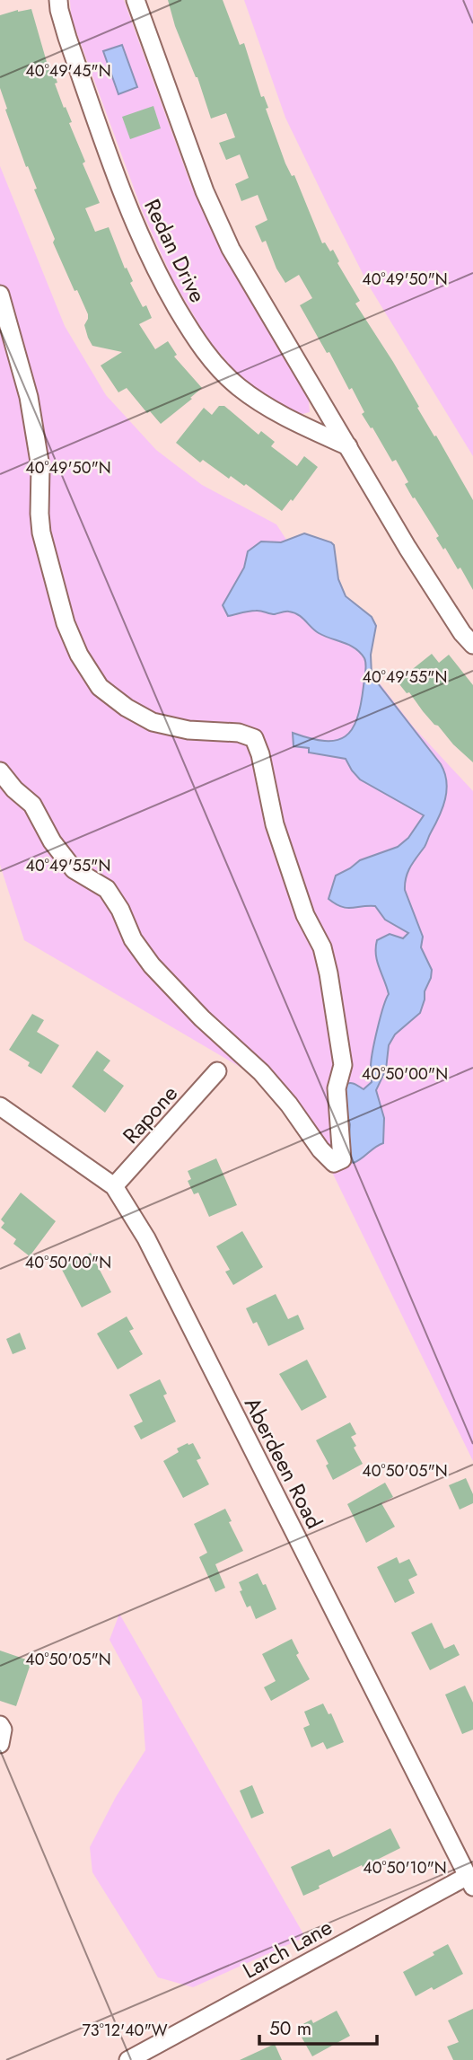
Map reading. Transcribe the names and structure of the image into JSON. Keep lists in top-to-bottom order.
{
  "streets": {
    "street": [
      "Redan Drive",
      "Rapone",
      "Aberdeen Road",
      "Larch Lane"
    ]
  },
  "crossings": [
    ["Rapone", "Aberdeen Road"],
    ["Aberdeen Road", "Larch Lane"]
  ],
  "scale_bar": "50 m",
  "coordinates": [
    "40°49'45\"N",
    "40°49'50\"N",
    "40°49'55\"N",
    "40°50'00\"N",
    "40°50'05\"N",
    "40°50'10\"N",
    "73°12'40\"W"
  ]
}
